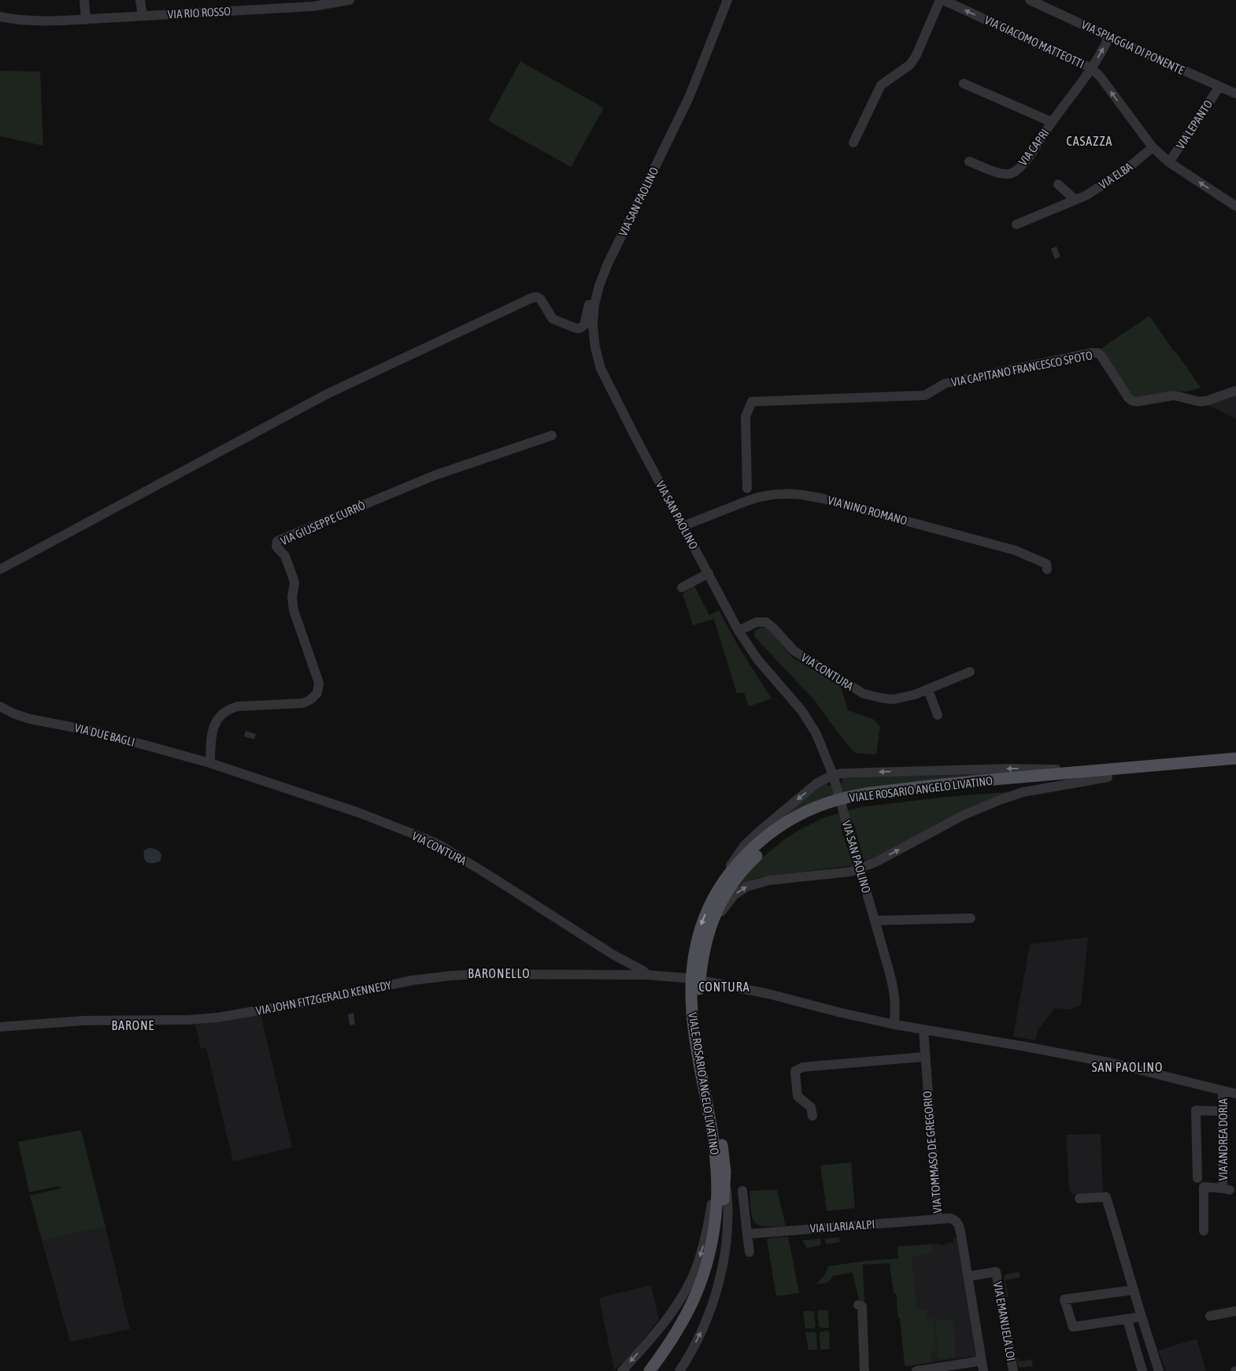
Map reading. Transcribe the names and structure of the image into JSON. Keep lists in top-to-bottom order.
{
  "streets": {
    "main road": ["VIALE ROSARIO ANGELO LIVATINO"],
    "street": [
      "VIA RIO ROSSO",
      "VIA GIACOMO MATTEOTTI",
      "VIA SPIAGGIA DI PONENTE",
      "VIA LEPANTO",
      "VIA CAPRI",
      "VIA ELBA",
      "VIA SAN PAOLINO",
      "VIA CAPITANO FRANCESCO SPOTO",
      "VIA NINO ROMANO",
      "VIA GIUSEPPE CURRÒ",
      "VIA CONTURA",
      "VIA DUE BAGLI",
      "VIA JOHN FITZGERALD KENNEDY",
      "VIA ANDREA DORIA",
      "VIA TOMMASO DE GREGORIO",
      "VIA ILARIA ALPI",
      "VIA EMANUELA LOI"
    ]
  },
  "crossings": [
    ["VIA GIACOMO MATTEOTTI", "VIA LEPANTO"],
    ["VIA GIACOMO MATTEOTTI", "VIA CAPRI"],
    ["VIA GIACOMO MATTEOTTI", "VIA ELBA"],
    ["VIA SPIAGGIA DI PONENTE", "VIA LEPANTO"],
    ["VIA SPIAGGIA DI PONENTE", "VIA CAPRI"],
    ["VIA SAN PAOLINO", "VIA NINO ROMANO"],
    ["VIA SAN PAOLINO", "VIA CONTURA"],
    ["VIA GIUSEPPE CURRÒ", "VIA CONTURA"],
    ["VIA GIUSEPPE CURRÒ", "VIA DUE BAGLI"],
    ["VIA CONTURA", "VIA DUE BAGLI"],
    ["VIA CONTURA", "VIA JOHN FITZGERALD KENNEDY"],
    ["VIA TOMMASO DE GREGORIO", "VIA ILARIA ALPI"],
    ["VIA TOMMASO DE GREGORIO", "VIA EMANUELA LOI"]
  ],
  "one_way": ["VIA GIACOMO MATTEOTTI"],
  "districts": [
    "CASAZZA",
    "BARONELLO",
    "CONTURA",
    "BARONE",
    "SAN PAOLINO"
  ]
}
